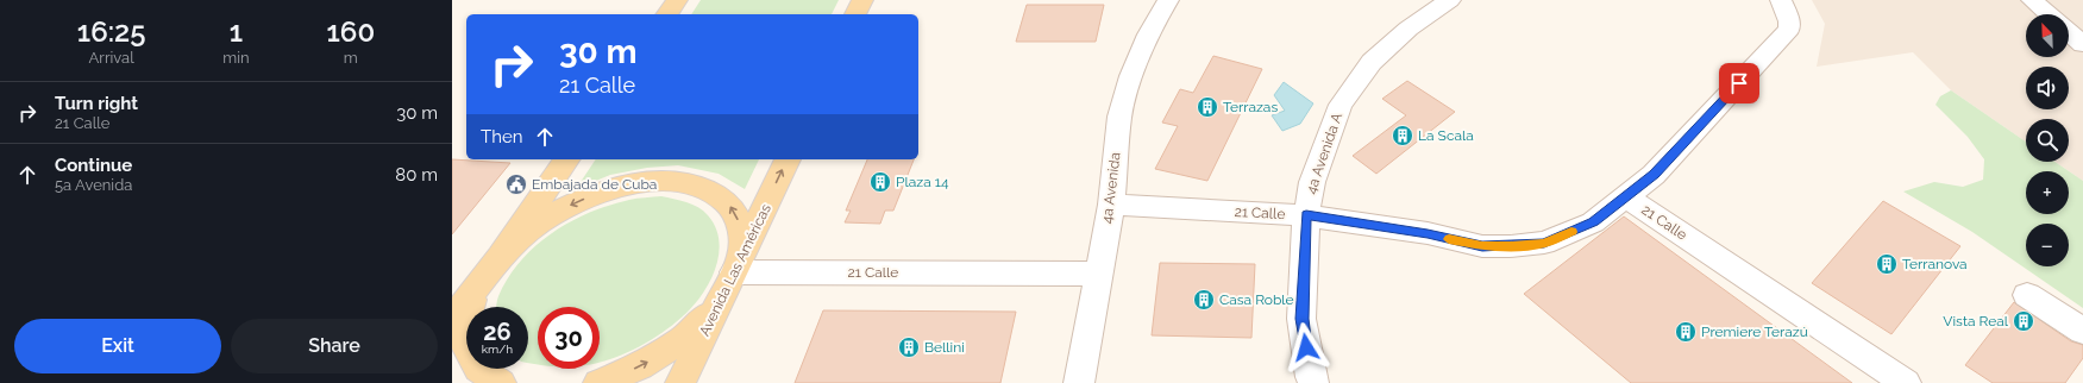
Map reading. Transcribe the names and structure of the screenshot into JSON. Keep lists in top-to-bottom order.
{
  "streets": {
    "main road": ["Avenida Las Américas"],
    "street": ["4a Avenida A", "4a Avenida", "21 Calle"]
  },
  "crossings": [
    ["4a Avenida A", "21 Calle"],
    ["4a Avenida", "21 Calle"],
    ["21 Calle", "Avenida Las Américas"]
  ],
  "one_way": ["Avenida Las Américas"],
  "places": {
    "building": [
      "Terrazas",
      "La Scala",
      "Plaza 14",
      "Terranova",
      "Casa Roble",
      "Vista Real",
      "Premiere Terazú",
      "Bellini"
    ],
    "public building": ["Embajada de Cuba"]
  },
  "north": "top left",
  "page": {
    "eta": [
      "16:25",
      "Arrival",
      "1",
      "min",
      "160",
      "m"
    ],
    "map_buttons": ["+", "−"],
    "turn": ["30 m", "21 Calle"],
    "list": [
      {
        "name": "Turn right",
        "note": "21 Calle",
        "value": "30 m"
      },
      {
        "name": "Continue",
        "note": "5a Avenida",
        "value": "80 m"
      }
    ],
    "then": "Then",
    "speed": "26 km/h",
    "limit": "30",
    "buttons": ["Exit", "Share"]
  }
}
